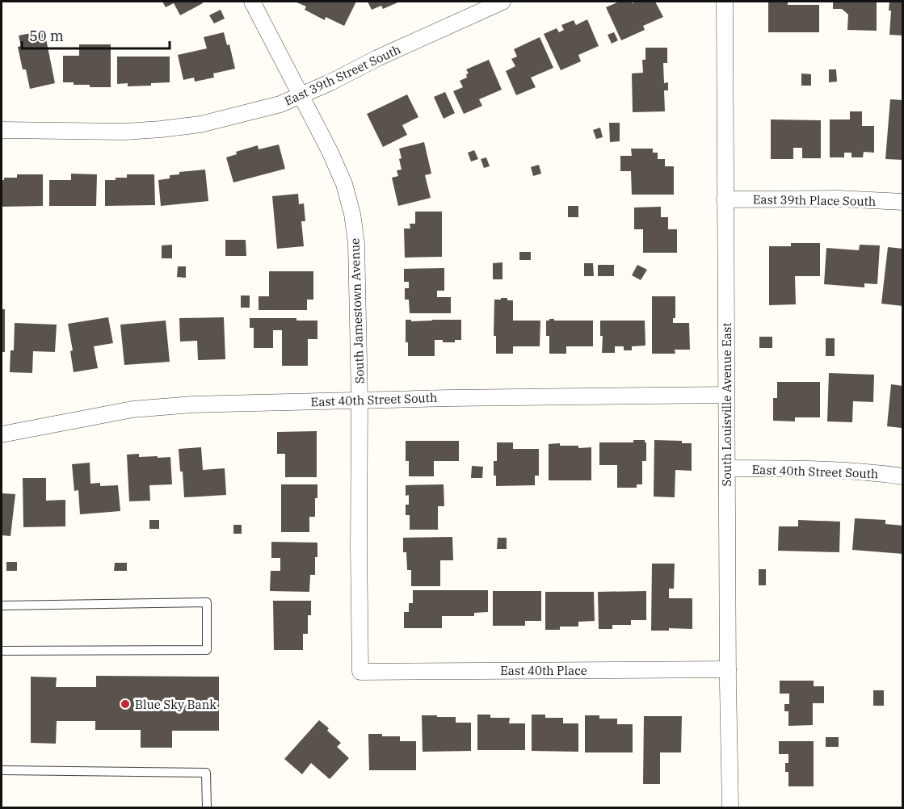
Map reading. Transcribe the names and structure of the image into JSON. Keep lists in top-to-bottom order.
{
  "streets": {
    "street": [
      "East 39th Street South",
      "East 39th Place South",
      "South Jamestown Avenue",
      "East 40th Street South",
      "South Louisville Avenue East",
      "East 40th Place"
    ]
  },
  "crossings": [
    ["East 39th Street South", "South Jamestown Avenue"],
    ["East 39th Place South", "South Louisville Avenue East"],
    ["South Jamestown Avenue", "East 40th Street South"],
    ["South Jamestown Avenue", "East 40th Place"],
    ["East 40th Street South", "South Louisville Avenue East"],
    ["South Louisville Avenue East", "East 40th Place"]
  ],
  "places": ["Blue Sky Bank"],
  "scale_bar": "50 m"
}
